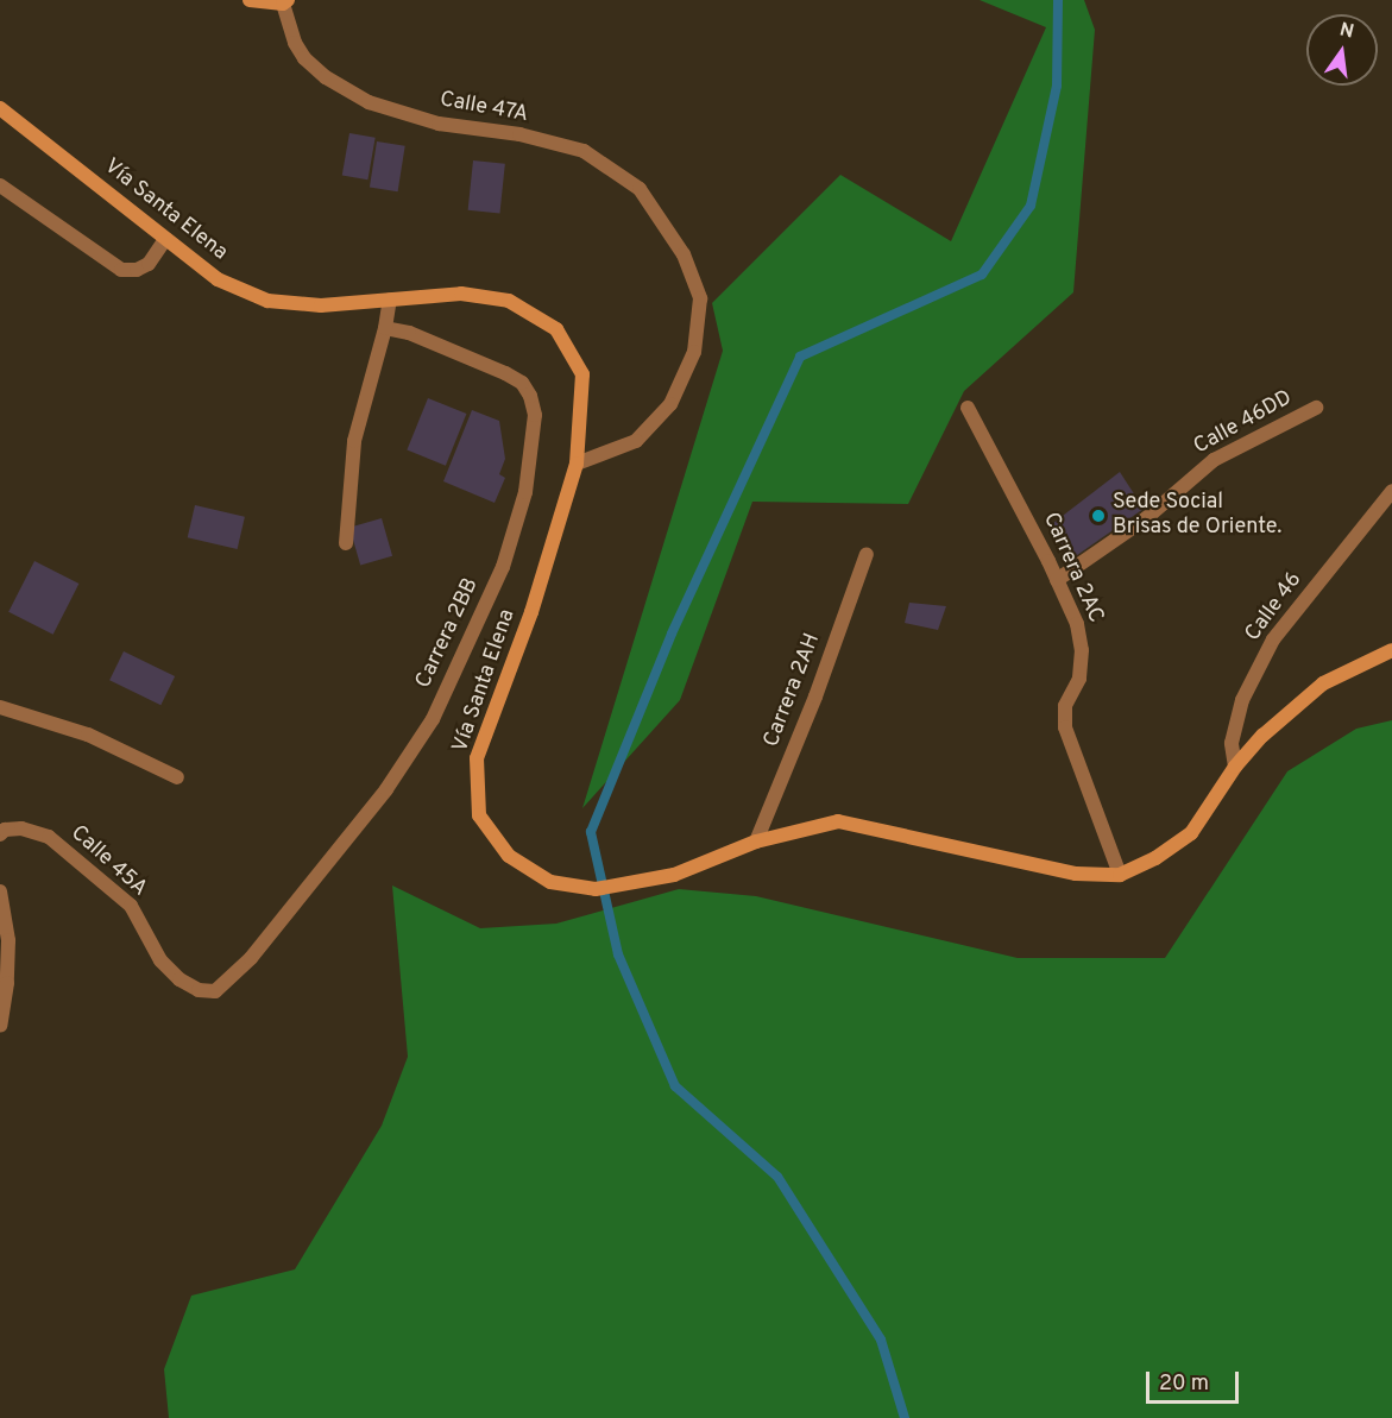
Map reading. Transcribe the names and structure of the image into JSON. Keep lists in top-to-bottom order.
{
  "streets": {
    "main road": ["Vía Santa Elena"],
    "street": [
      "Calle 47A",
      "Calle 46DD",
      "Carrera 2AC",
      "Calle 46",
      "Carrera 2BB",
      "Carrera 2AH",
      "Calle 45A"
    ]
  },
  "crossings": [
    ["Calle 47A", "Vía Santa Elena"],
    ["Vía Santa Elena", "Carrera 2AC"],
    ["Vía Santa Elena", "Calle 46"],
    ["Vía Santa Elena", "Carrera 2AH"],
    ["Calle 46DD", "Carrera 2AC"],
    ["Carrera 2BB", "Calle 45A"]
  ],
  "places": ["Sede Social Brisas de Oriente."],
  "scale_bar": "20 m",
  "north": "top"
}
